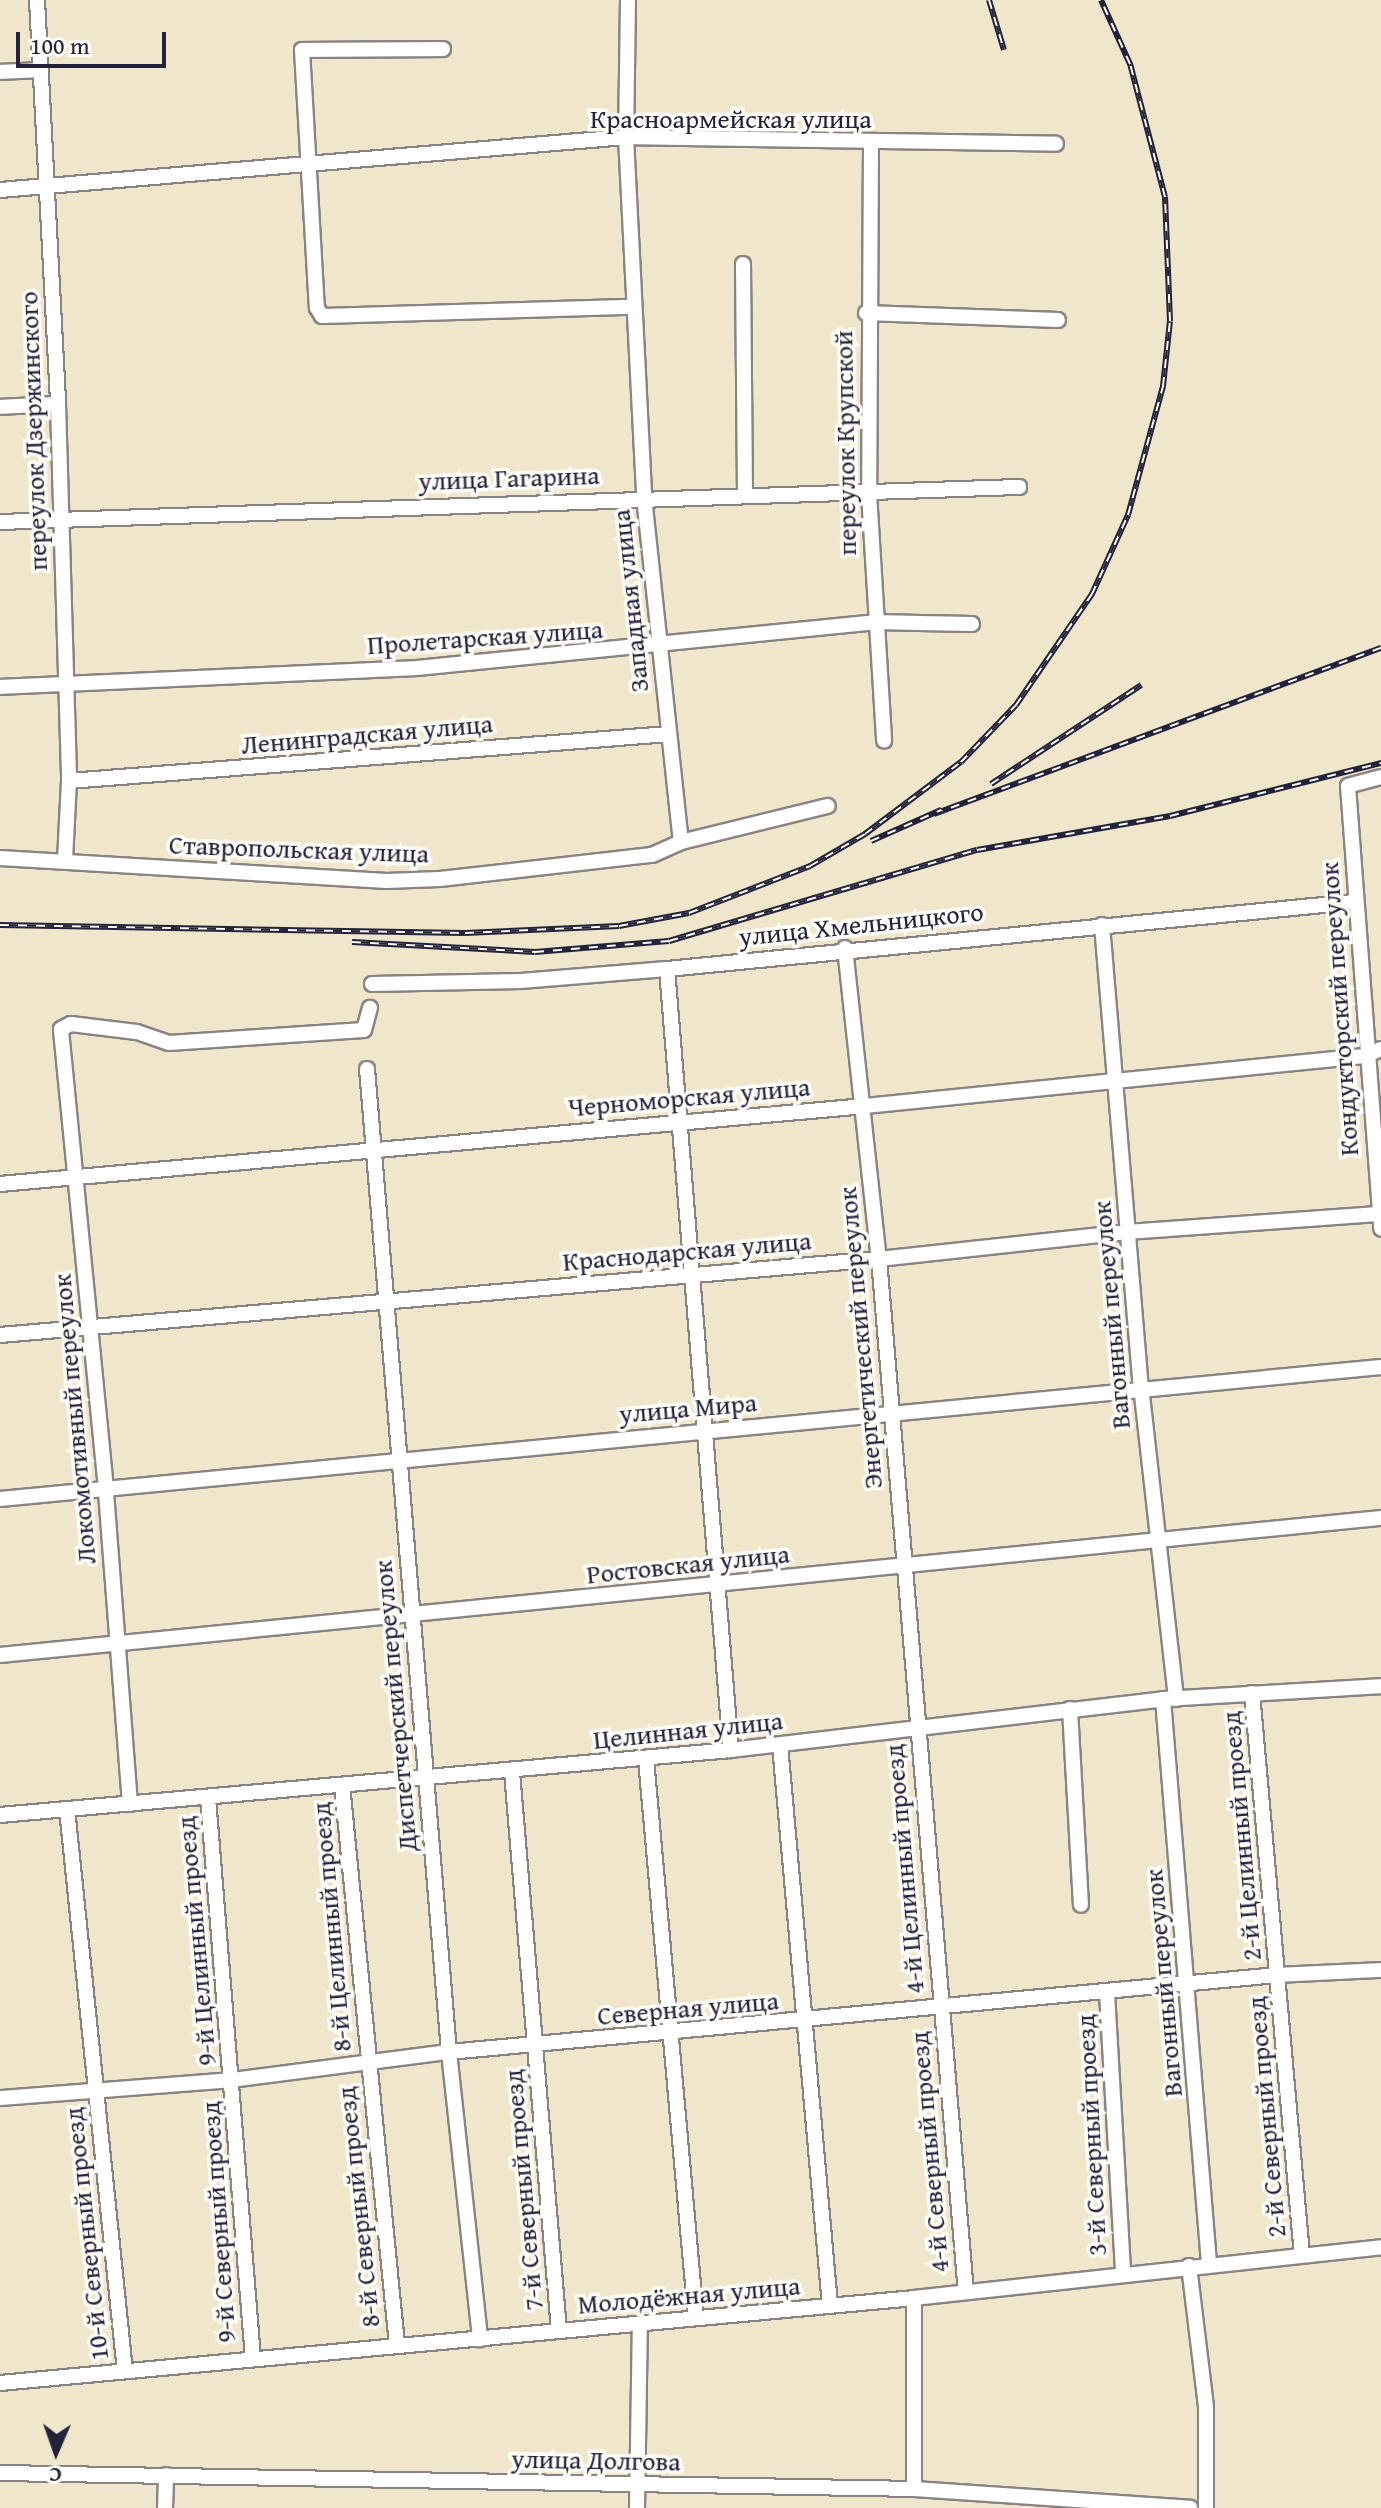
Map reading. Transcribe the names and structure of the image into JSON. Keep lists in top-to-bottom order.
{
  "streets": {
    "street": [
      "Красноармейская улица",
      "переулок Дзержинского",
      "переулок Крупской",
      "улица Гагарина",
      "Западная улица",
      "Пролетарская улица",
      "Ленинградская улица",
      "Ставропольская улица",
      "улица Хмельницкого",
      "Кондукторский переулок",
      "Черноморская улица",
      "Краснодарская улица",
      "Вагонный переулок",
      "Энергетический переулок",
      "улица Мира",
      "Локомотивный переулок",
      "Ростовская улица",
      "Диспетчерский переулок",
      "Целинная улица",
      "2-й Целинный проезд",
      "4-й Целинный проезд",
      "8-й Целинный проезд",
      "9-й Целинный проезд",
      "Северная улица",
      "2-й Северный проезд",
      "3-й Северный проезд",
      "4-й Северный проезд",
      "7-й Северный проезд",
      "8-й Северный проезд",
      "9-й Северный проезд",
      "10-й Северный проезд",
      "Молодёжная улица",
      "улица Долгова"
    ]
  },
  "crossings": [
    ["Красноармейская улица", "переулок Дзержинского"],
    ["Красноармейская улица", "переулок Крупской"],
    ["Красноармейская улица", "Западная улица"],
    ["переулок Дзержинского", "улица Гагарина"],
    ["переулок Дзержинского", "Пролетарская улица"],
    ["переулок Дзержинского", "Ленинградская улица"],
    ["переулок Дзержинского", "Ставропольская улица"],
    ["переулок Крупской", "улица Гагарина"],
    ["переулок Крупской", "Пролетарская улица"],
    ["улица Гагарина", "Западная улица"],
    ["Западная улица", "Пролетарская улица"],
    ["Западная улица", "Ленинградская улица"],
    ["Западная улица", "Ставропольская улица"],
    ["улица Хмельницкого", "Кондукторский переулок"],
    ["улица Хмельницкого", "Вагонный переулок"],
    ["улица Хмельницкого", "Энергетический переулок"],
    ["Кондукторский переулок", "Черноморская улица"],
    ["Кондукторский переулок", "Краснодарская улица"],
    ["Черноморская улица", "Вагонный переулок"],
    ["Черноморская улица", "Энергетический переулок"],
    ["Черноморская улица", "Локомотивный переулок"],
    ["Черноморская улица", "Диспетчерский переулок"],
    ["Краснодарская улица", "Вагонный переулок"],
    ["Краснодарская улица", "Энергетический переулок"],
    ["Краснодарская улица", "Локомотивный переулок"],
    ["Краснодарская улица", "Диспетчерский переулок"],
    ["Вагонный переулок", "улица Мира"],
    ["Вагонный переулок", "Ростовская улица"],
    ["Вагонный переулок", "Целинная улица"],
    ["Вагонный переулок", "Северная улица"],
    ["Вагонный переулок", "Молодёжная улица"],
    ["Энергетический переулок", "улица Мира"],
    ["Энергетический переулок", "Ростовская улица"],
    ["Энергетический переулок", "Целинная улица"],
    ["Энергетический переулок", "4-й Целинный проезд"],
    ["улица Мира", "Локомотивный переулок"],
    ["улица Мира", "Диспетчерский переулок"],
    ["Локомотивный переулок", "Ростовская улица"],
    ["Локомотивный переулок", "Целинная улица"],
    ["Ростовская улица", "Диспетчерский переулок"],
    ["Диспетчерский переулок", "Целинная улица"],
    ["Диспетчерский переулок", "Северная улица"],
    ["Диспетчерский переулок", "Молодёжная улица"],
    ["Целинная улица", "2-й Целинный проезд"],
    ["Целинная улица", "4-й Целинный проезд"],
    ["Целинная улица", "8-й Целинный проезд"],
    ["Целинная улица", "9-й Целинный проезд"],
    ["Целинная улица", "7-й Северный проезд"],
    ["Целинная улица", "10-й Северный проезд"],
    ["2-й Целинный проезд", "Северная улица"],
    ["2-й Целинный проезд", "2-й Северный проезд"],
    ["4-й Целинный проезд", "Северная улица"],
    ["4-й Целинный проезд", "4-й Северный проезд"],
    ["8-й Целинный проезд", "Северная улица"],
    ["8-й Целинный проезд", "8-й Северный проезд"],
    ["9-й Целинный проезд", "Северная улица"],
    ["9-й Целинный проезд", "9-й Северный проезд"],
    ["Северная улица", "2-й Северный проезд"],
    ["Северная улица", "3-й Северный проезд"],
    ["Северная улица", "4-й Северный проезд"],
    ["Северная улица", "7-й Северный проезд"],
    ["Северная улица", "8-й Северный проезд"],
    ["Северная улица", "9-й Северный проезд"],
    ["Северная улица", "10-й Северный проезд"],
    ["2-й Северный проезд", "Молодёжная улица"],
    ["3-й Северный проезд", "Молодёжная улица"],
    ["4-й Северный проезд", "Молодёжная улица"],
    ["7-й Северный проезд", "Молодёжная улица"],
    ["8-й Северный проезд", "Молодёжная улица"],
    ["9-й Северный проезд", "Молодёжная улица"],
    ["10-й Северный проезд", "Молодёжная улица"]
  ],
  "scale_bar": "100 m",
  "north": "bottom"
}
